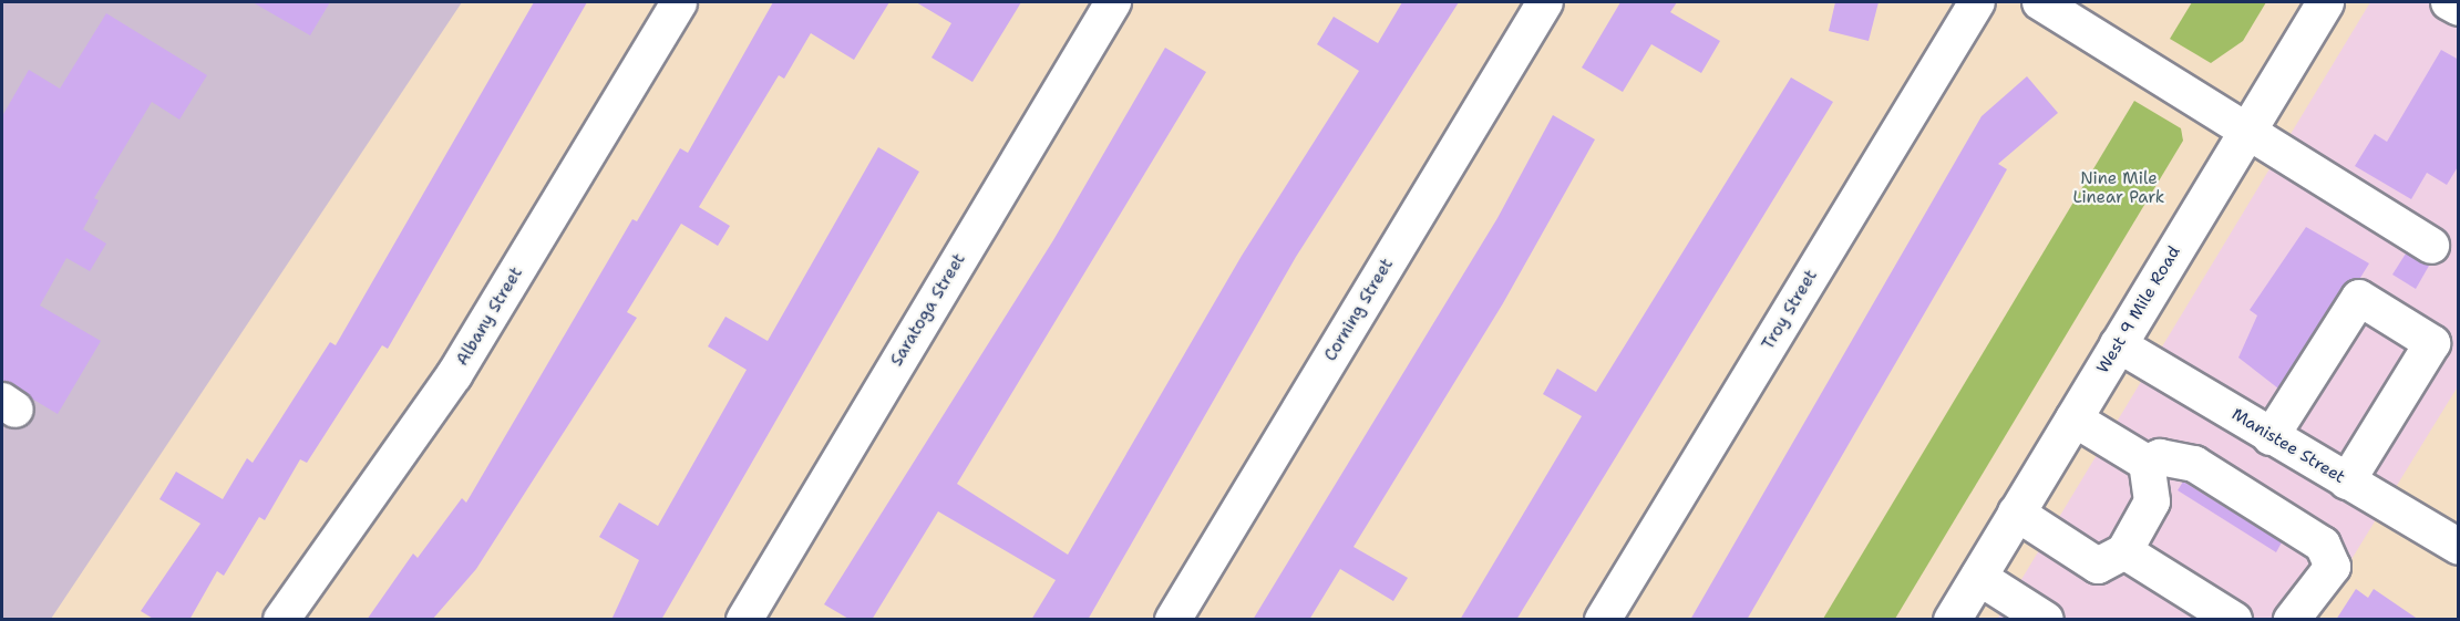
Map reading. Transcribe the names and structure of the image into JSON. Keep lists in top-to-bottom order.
{
  "streets": {
    "main road": ["West 9 Mile Road"],
    "street": [
      "Saratoga Street",
      "Corning Street",
      "Troy Street",
      "Albany Street",
      "Manistee Street"
    ]
  },
  "crossings": [
    ["West 9 Mile Road", "Manistee Street"]
  ],
  "parks": ["Nine Mile Linear Park"]
}
